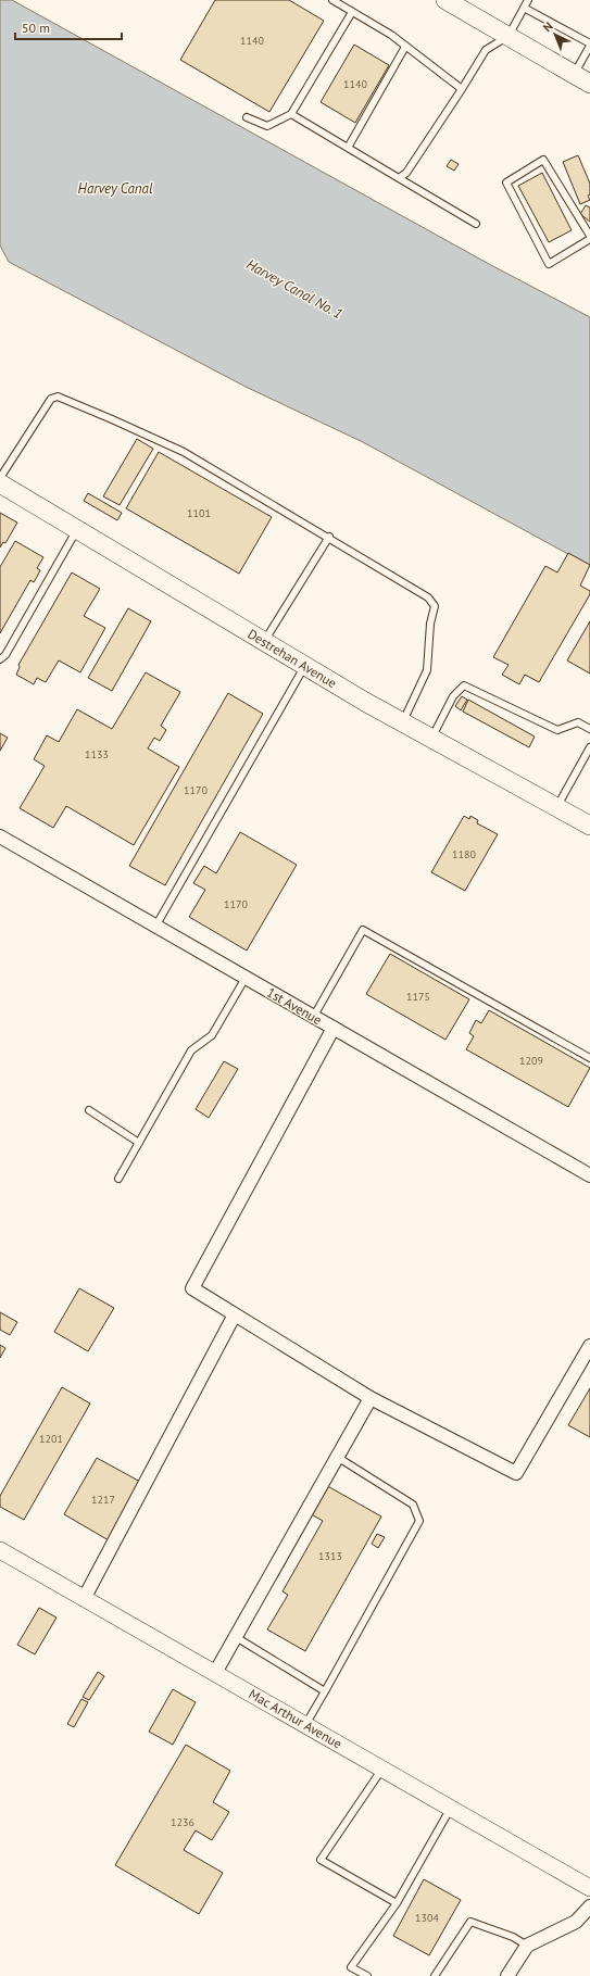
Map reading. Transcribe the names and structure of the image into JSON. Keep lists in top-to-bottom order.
{
  "streets": {
    "main road": ["Destrehan Avenue"],
    "street": ["1st Avenue", "Mac Arthur Avenue"]
  },
  "water": ["Harvey Canal", "Harvey Canal No. 1"],
  "house_numbers": [
    "1140",
    "1140",
    "1101",
    "1133",
    "1170",
    "1180",
    "1170",
    "1175",
    "1209",
    "1201",
    "1217",
    "1313",
    "1236",
    "1304"
  ],
  "scale_bar": "50 m",
  "north": "top left"
}
